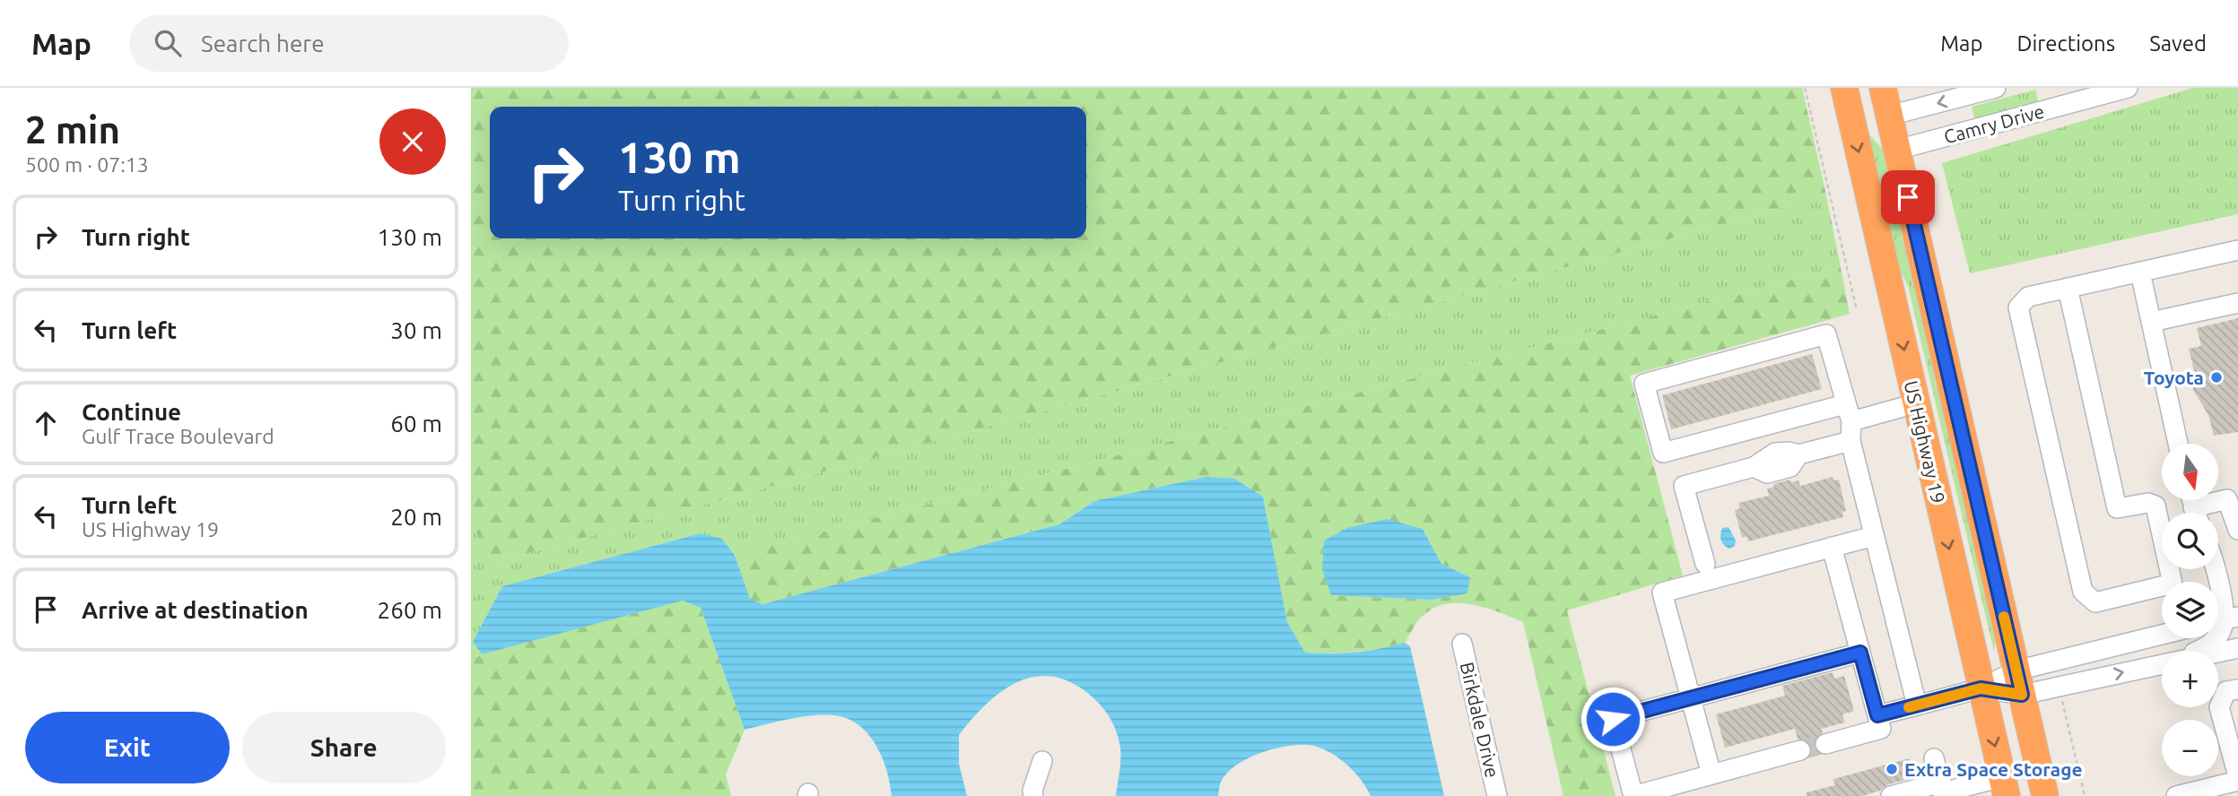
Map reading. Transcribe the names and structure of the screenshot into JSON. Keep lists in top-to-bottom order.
{
  "streets": {
    "highway": ["US Highway 19"],
    "street": ["Camry Drive", "Birkdale Drive"]
  },
  "crossings": [
    ["Camry Drive", "US Highway 19"]
  ],
  "places": ["Toyota", "Extra Space Storage"],
  "north": "bottom",
  "page": {
    "header": "Map",
    "search": "Search here",
    "nav": ["Map", "Directions", "Saved"],
    "heading": ["2 min", "500 m · 07:13"],
    "turn": ["130 m", "Turn right"],
    "list": [
      {
        "name": "Turn right",
        "value": "130 m"
      },
      {
        "name": "Turn left",
        "value": "30 m"
      },
      {
        "name": "Continue",
        "note": "Gulf Trace Boulevard",
        "value": "60 m"
      },
      {
        "name": "Turn left",
        "note": "US Highway 19",
        "value": "20 m"
      },
      {
        "name": "Arrive at destination",
        "value": "260 m"
      }
    ],
    "map_buttons": ["+", "−"],
    "buttons": ["Exit", "Share"]
  }
}
